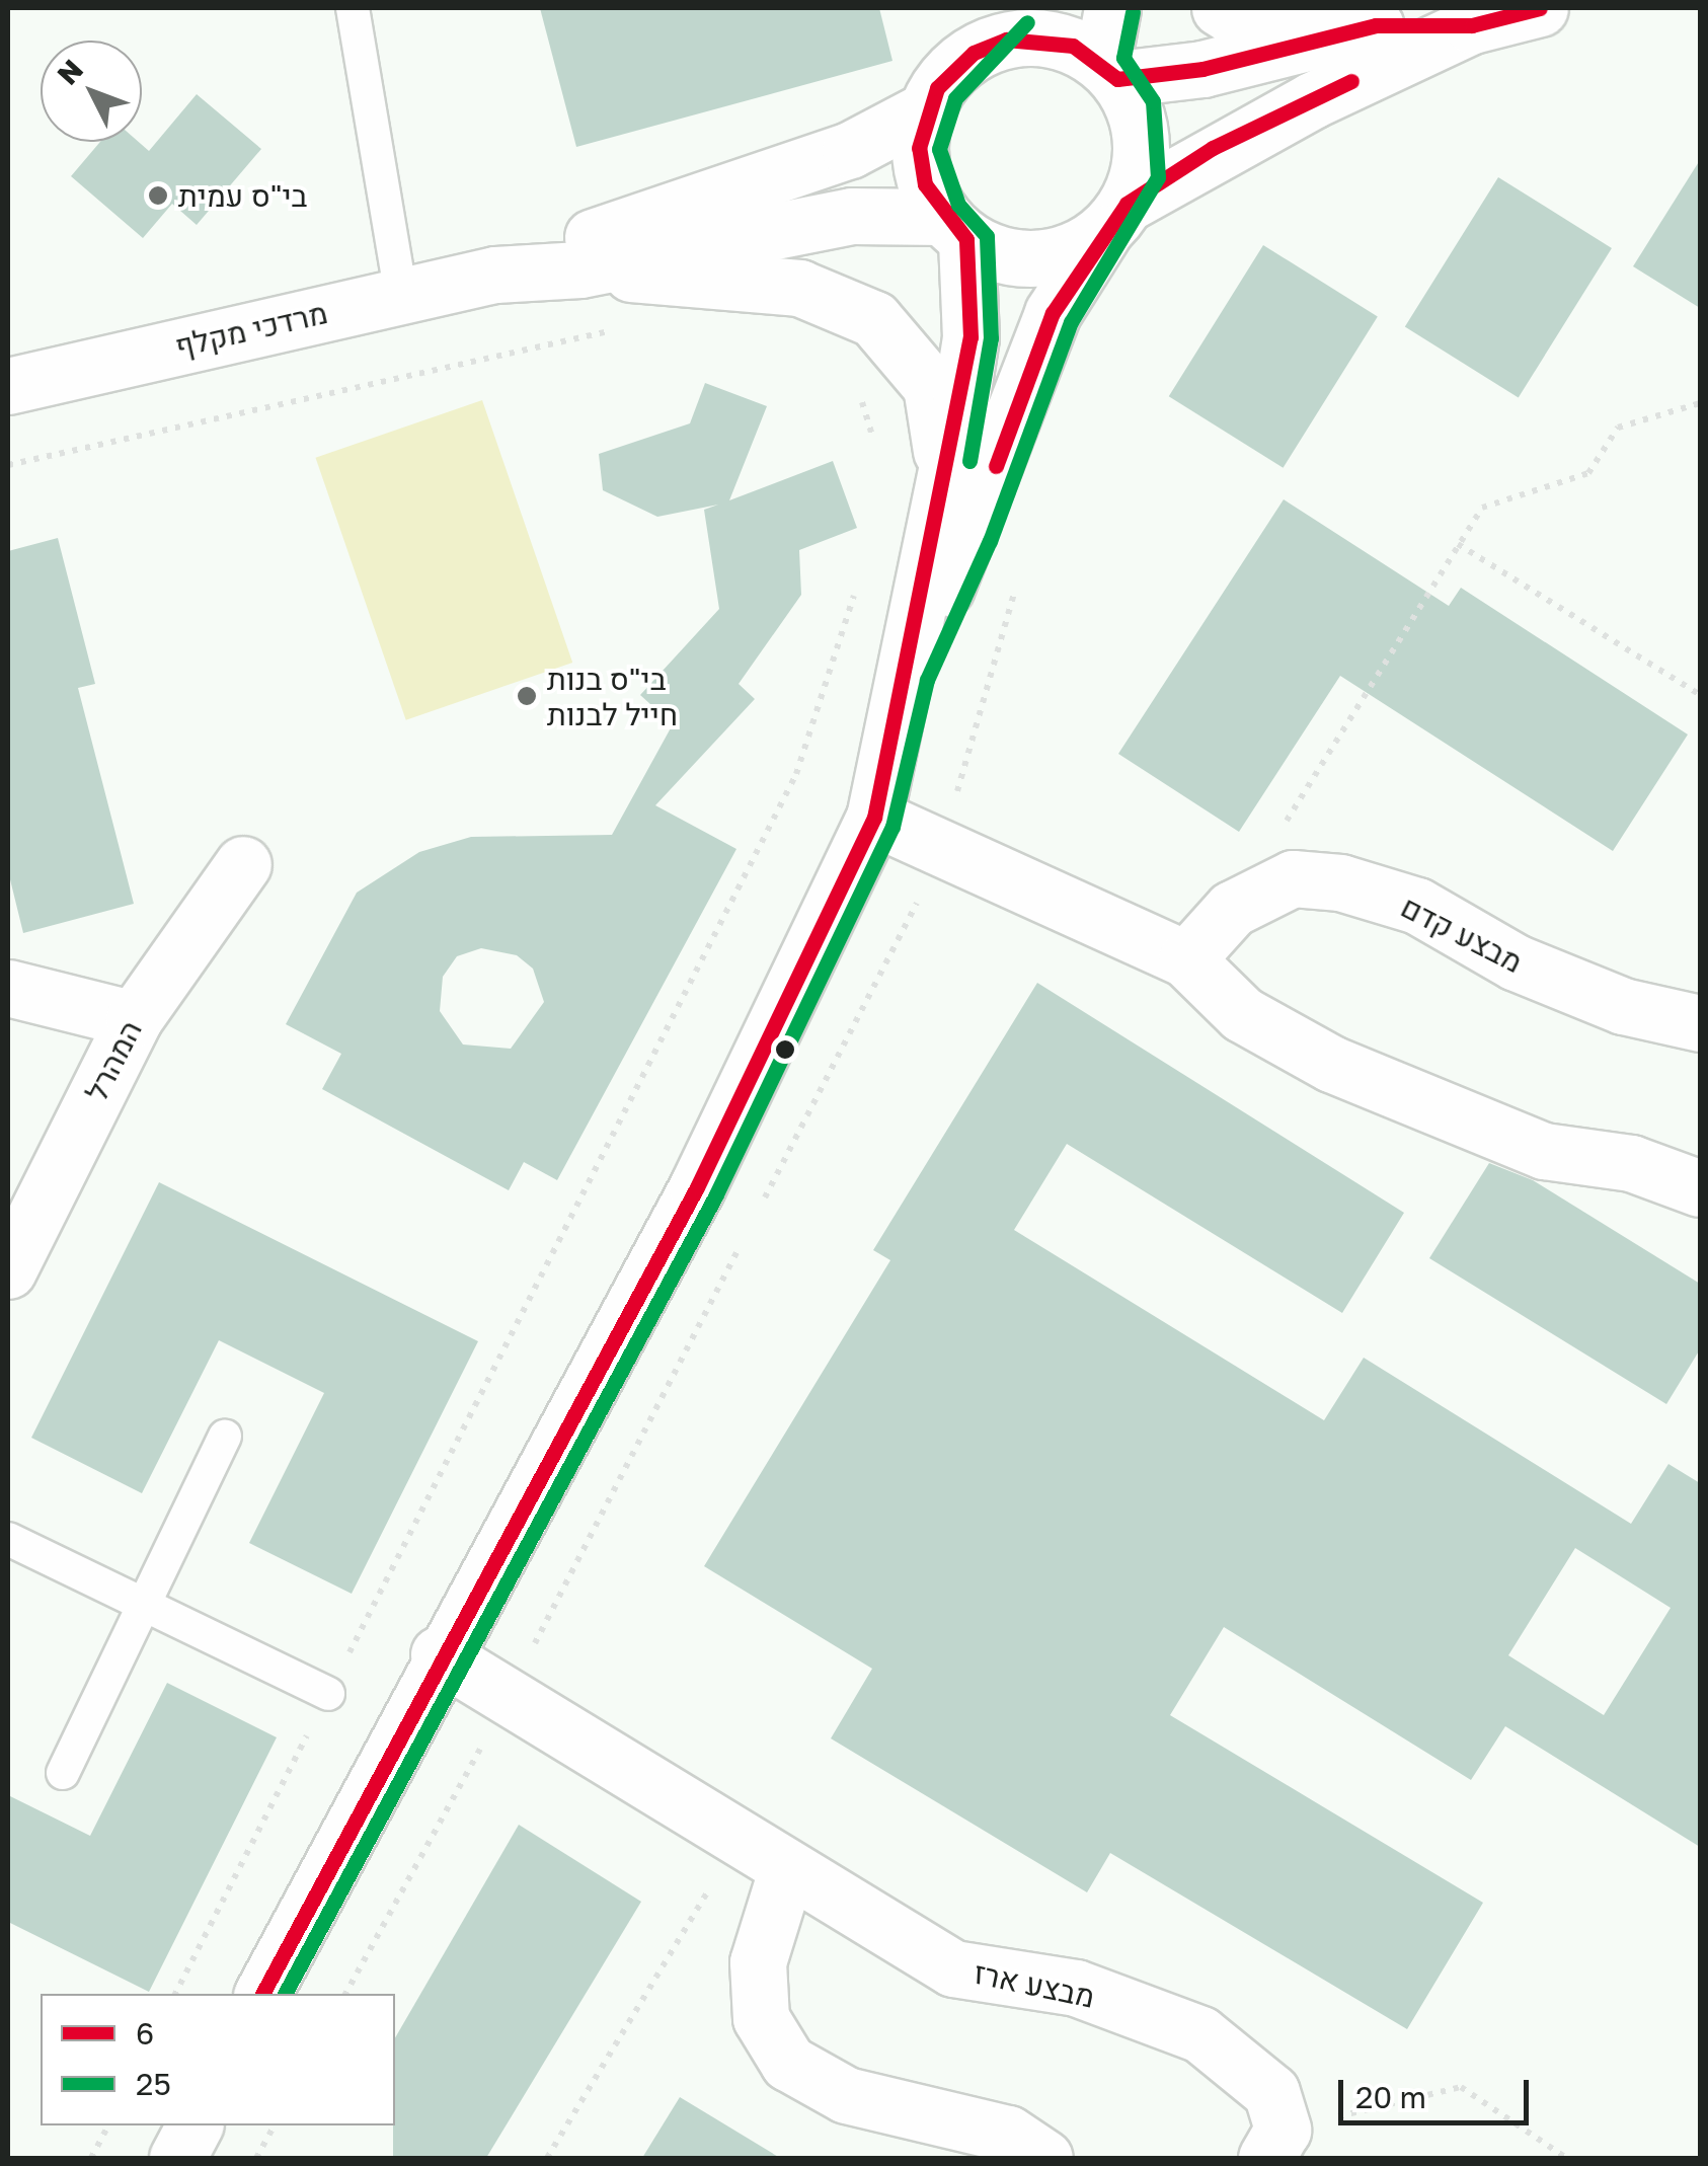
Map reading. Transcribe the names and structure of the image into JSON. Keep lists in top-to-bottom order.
{
  "streets": {
    "street": [
      "מרדכי מקלף",
      "מבצע קדם",
      "המהרל",
      "מבצע ארז"
    ]
  },
  "places": ["בי\"ס עמית", "בי\"ס בנות חייל לבנות"],
  "lines": ["transit line 6", "transit line 25"],
  "legend": ["6", "25"],
  "scale_bar": "20 m",
  "north": "top left"
}
